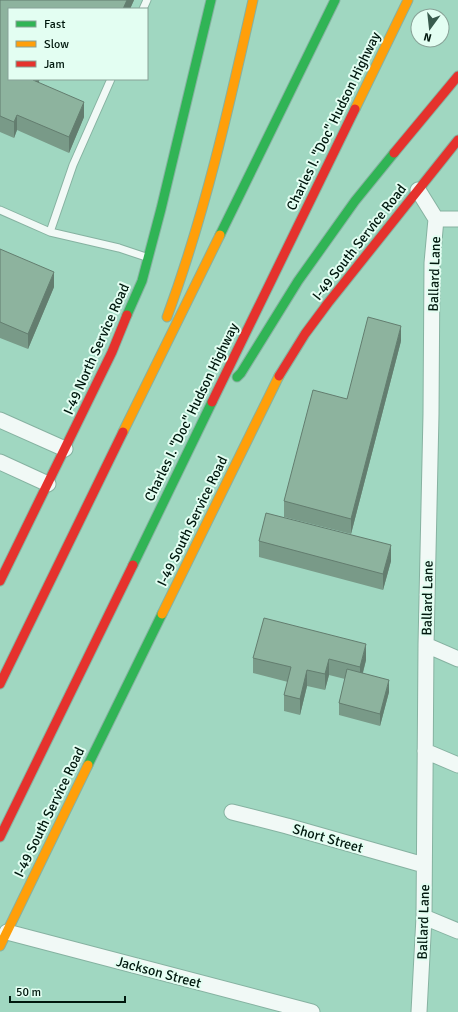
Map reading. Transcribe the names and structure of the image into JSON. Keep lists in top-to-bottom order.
{
  "streets": {
    "main road": ["Charles I. \"Doc\" Hudson Highway", "I-49 South Service Road", "I-49 North Service Road"],
    "street": ["Ballard Lane", "Short Street", "Jackson Street"]
  },
  "crossings": [
    ["I-49 South Service Road", "Ballard Lane"],
    ["I-49 South Service Road", "Jackson Street"],
    ["Ballard Lane", "Short Street"]
  ],
  "legend": ["Fast", "Slow", "Jam"],
  "scale_bar": "50 m",
  "north": "bottom"
}
